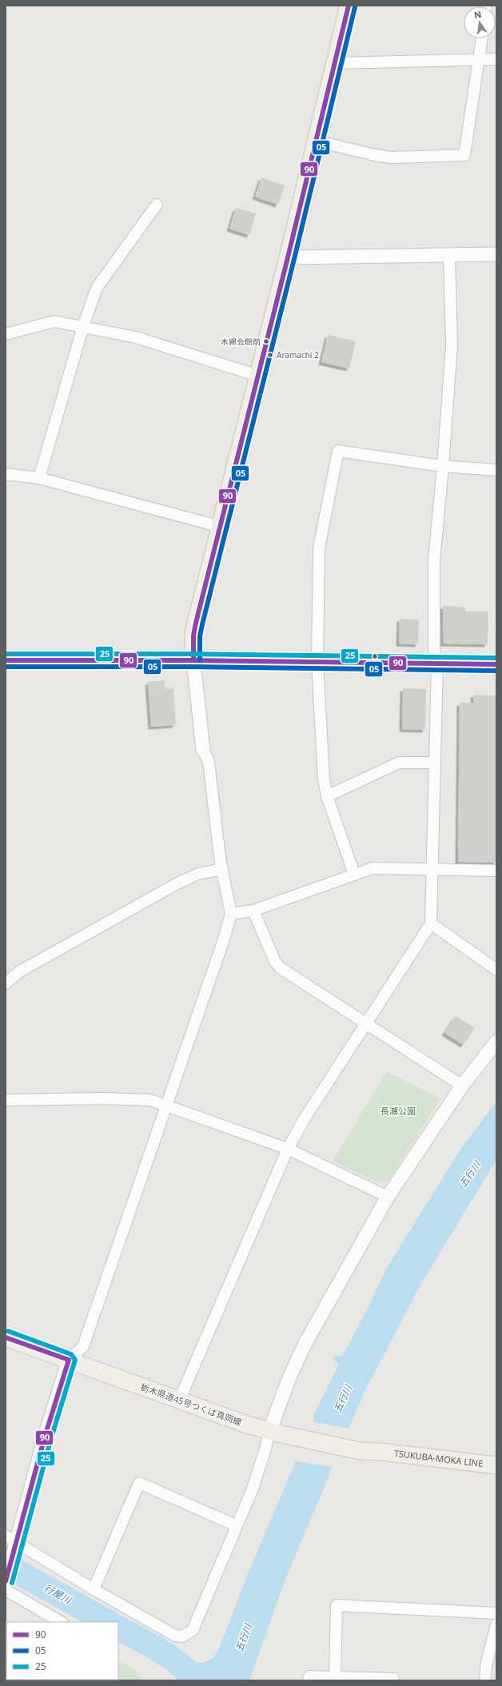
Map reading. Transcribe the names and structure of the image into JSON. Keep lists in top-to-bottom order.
{
  "streets": {
    "main road": ["栃木県道45号つくば真岡線", "TSUKUBA-MOKA LINE"]
  },
  "crossings": [
    ["栃木県道45号つくば真岡線", "TSUKUBA-MOKA LINE"]
  ],
  "water": ["五行川", "行屋川"],
  "parks": ["長瀬公園"],
  "places": ["木綿会館前", "Aramachi 2"],
  "lines": ["transit line 90", "transit line 05", "transit line 25"],
  "legend": ["90", "05", "25"],
  "north": "top"
}
